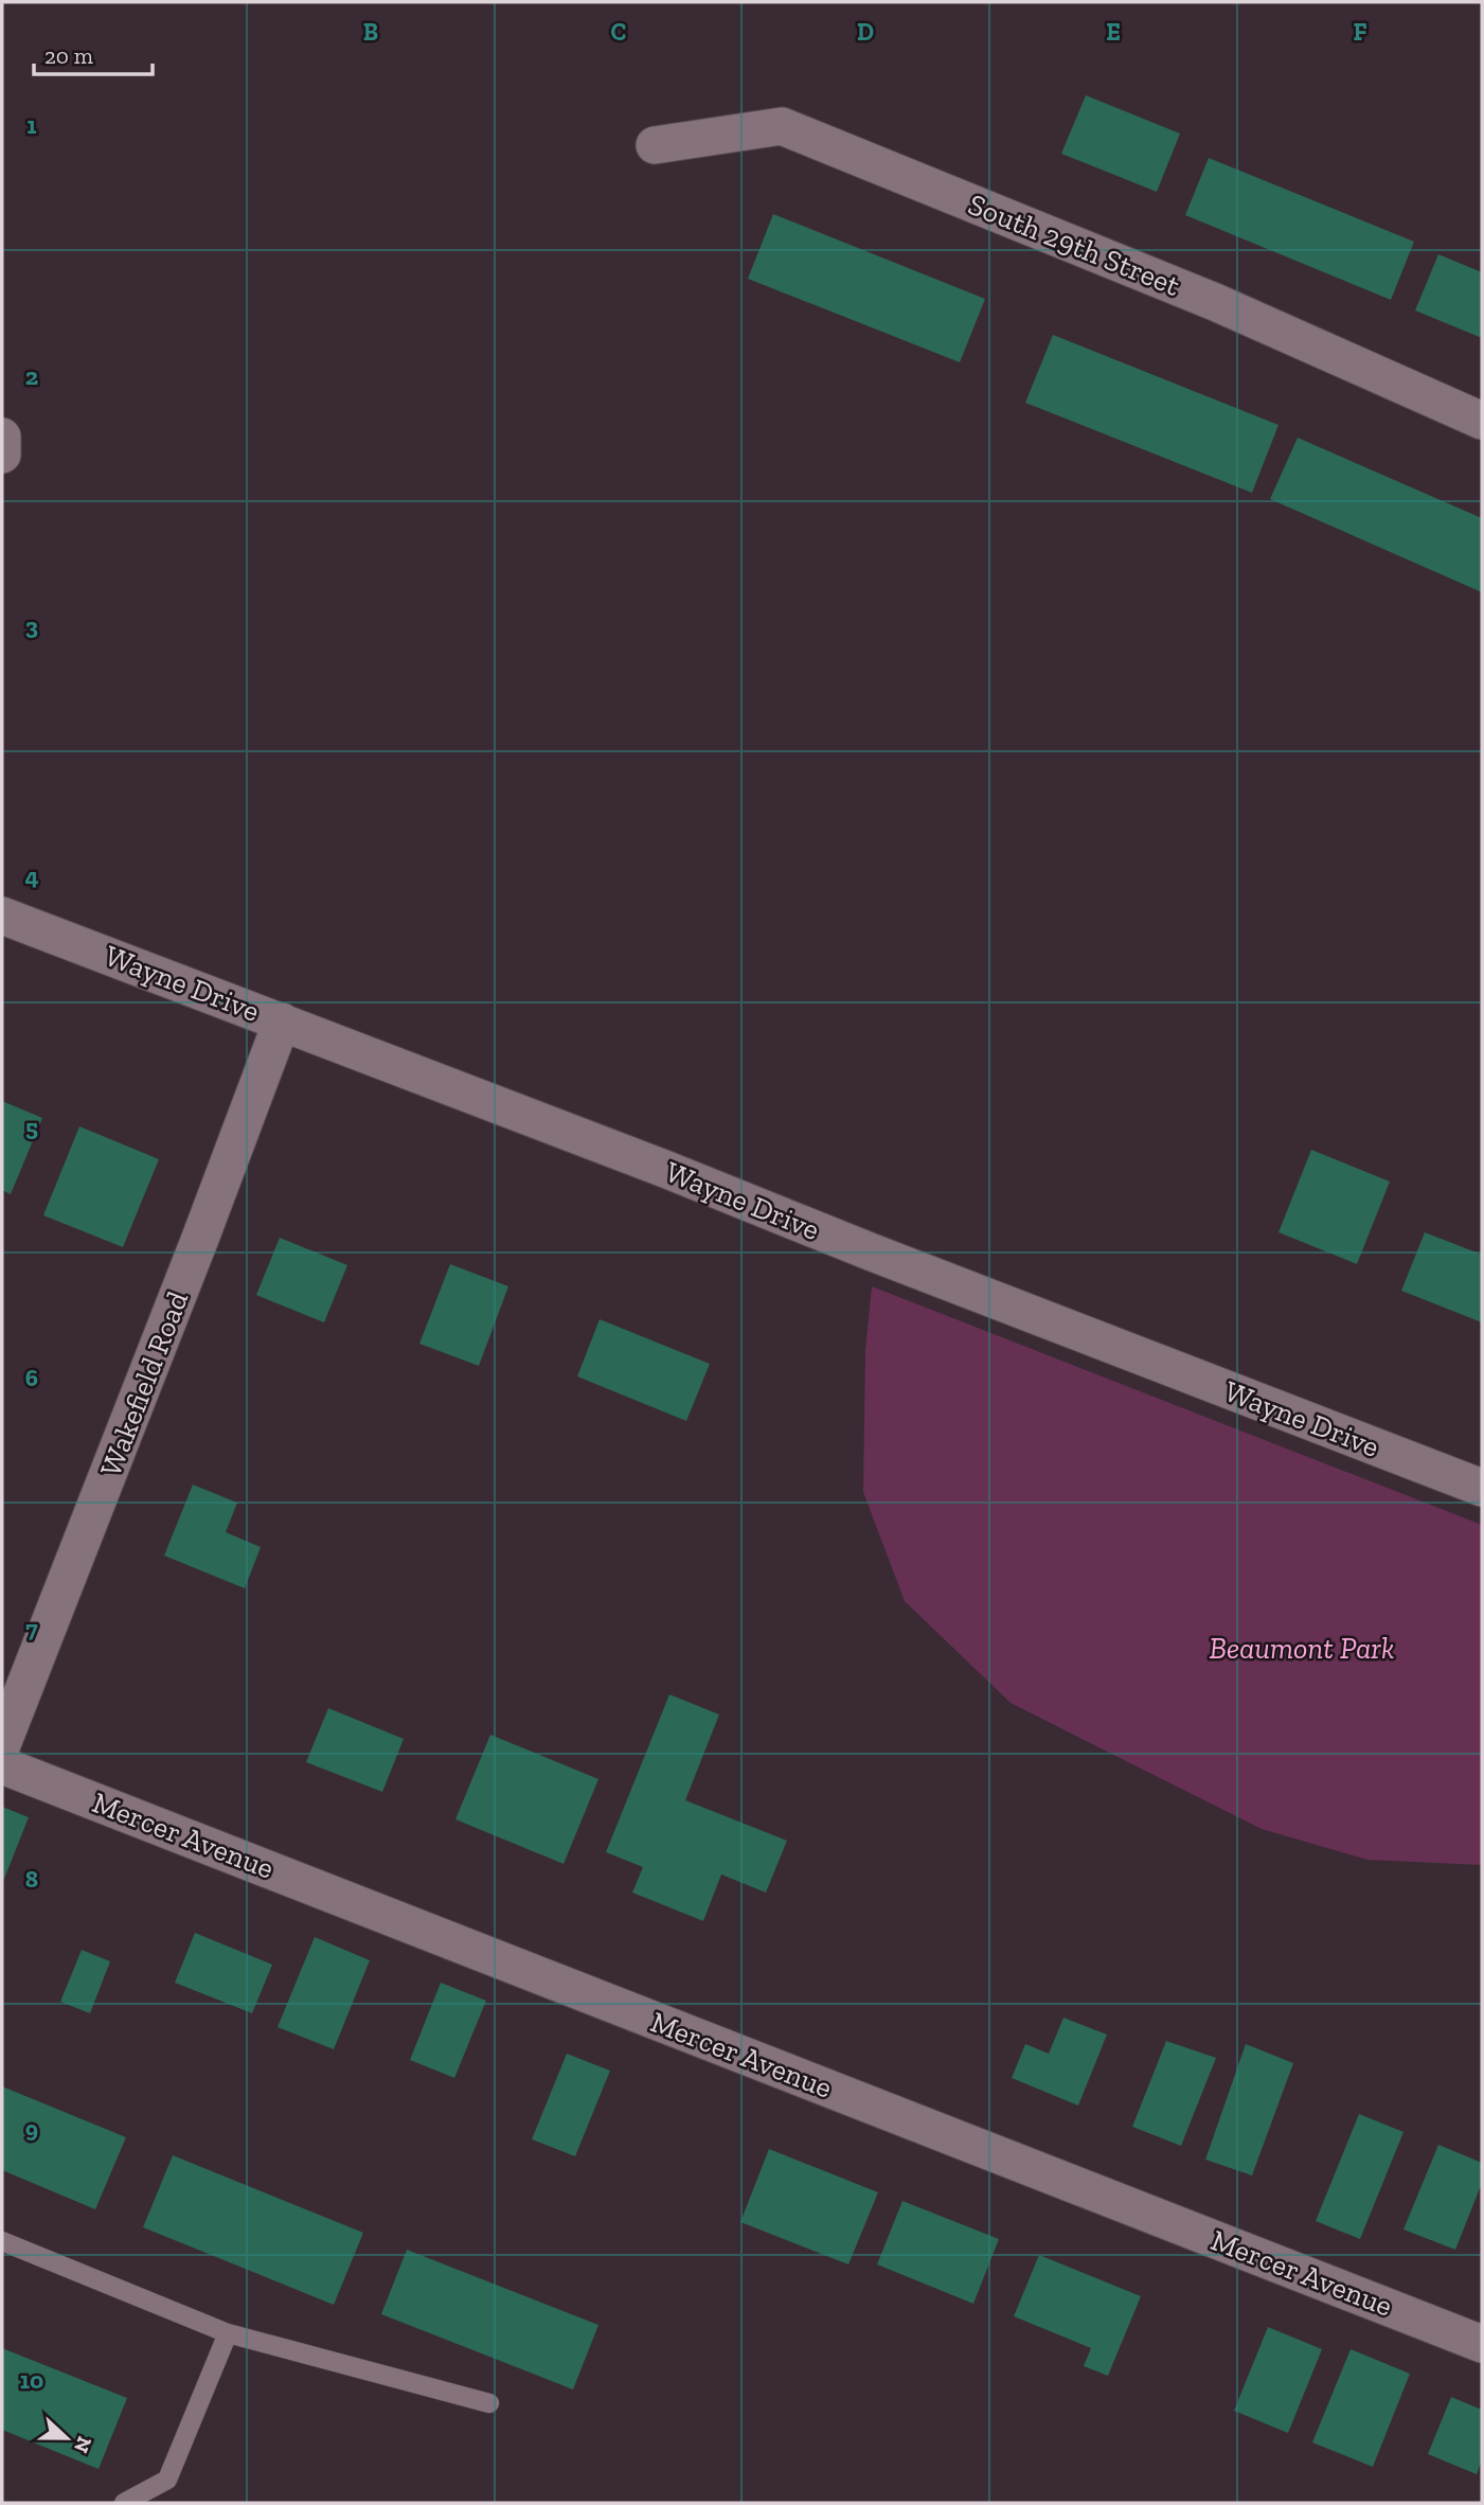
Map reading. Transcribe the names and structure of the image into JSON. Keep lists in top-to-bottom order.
{
  "streets": {
    "street": [
      "South 29th Street",
      "Wayne Drive",
      "Wakefield Road",
      "Mercer Avenue"
    ]
  },
  "crossings": [
    ["Wayne Drive", "Wakefield Road"]
  ],
  "parks": ["Beaumont Park"],
  "scale_bar": "20 m",
  "north": "right",
  "grid": {
    "columns": [
      "B",
      "C",
      "D",
      "E",
      "F"
    ],
    "rows": [
      "1",
      "2",
      "3",
      "4",
      "5",
      "6",
      "7",
      "8",
      "9",
      "10"
    ]
  }
}
